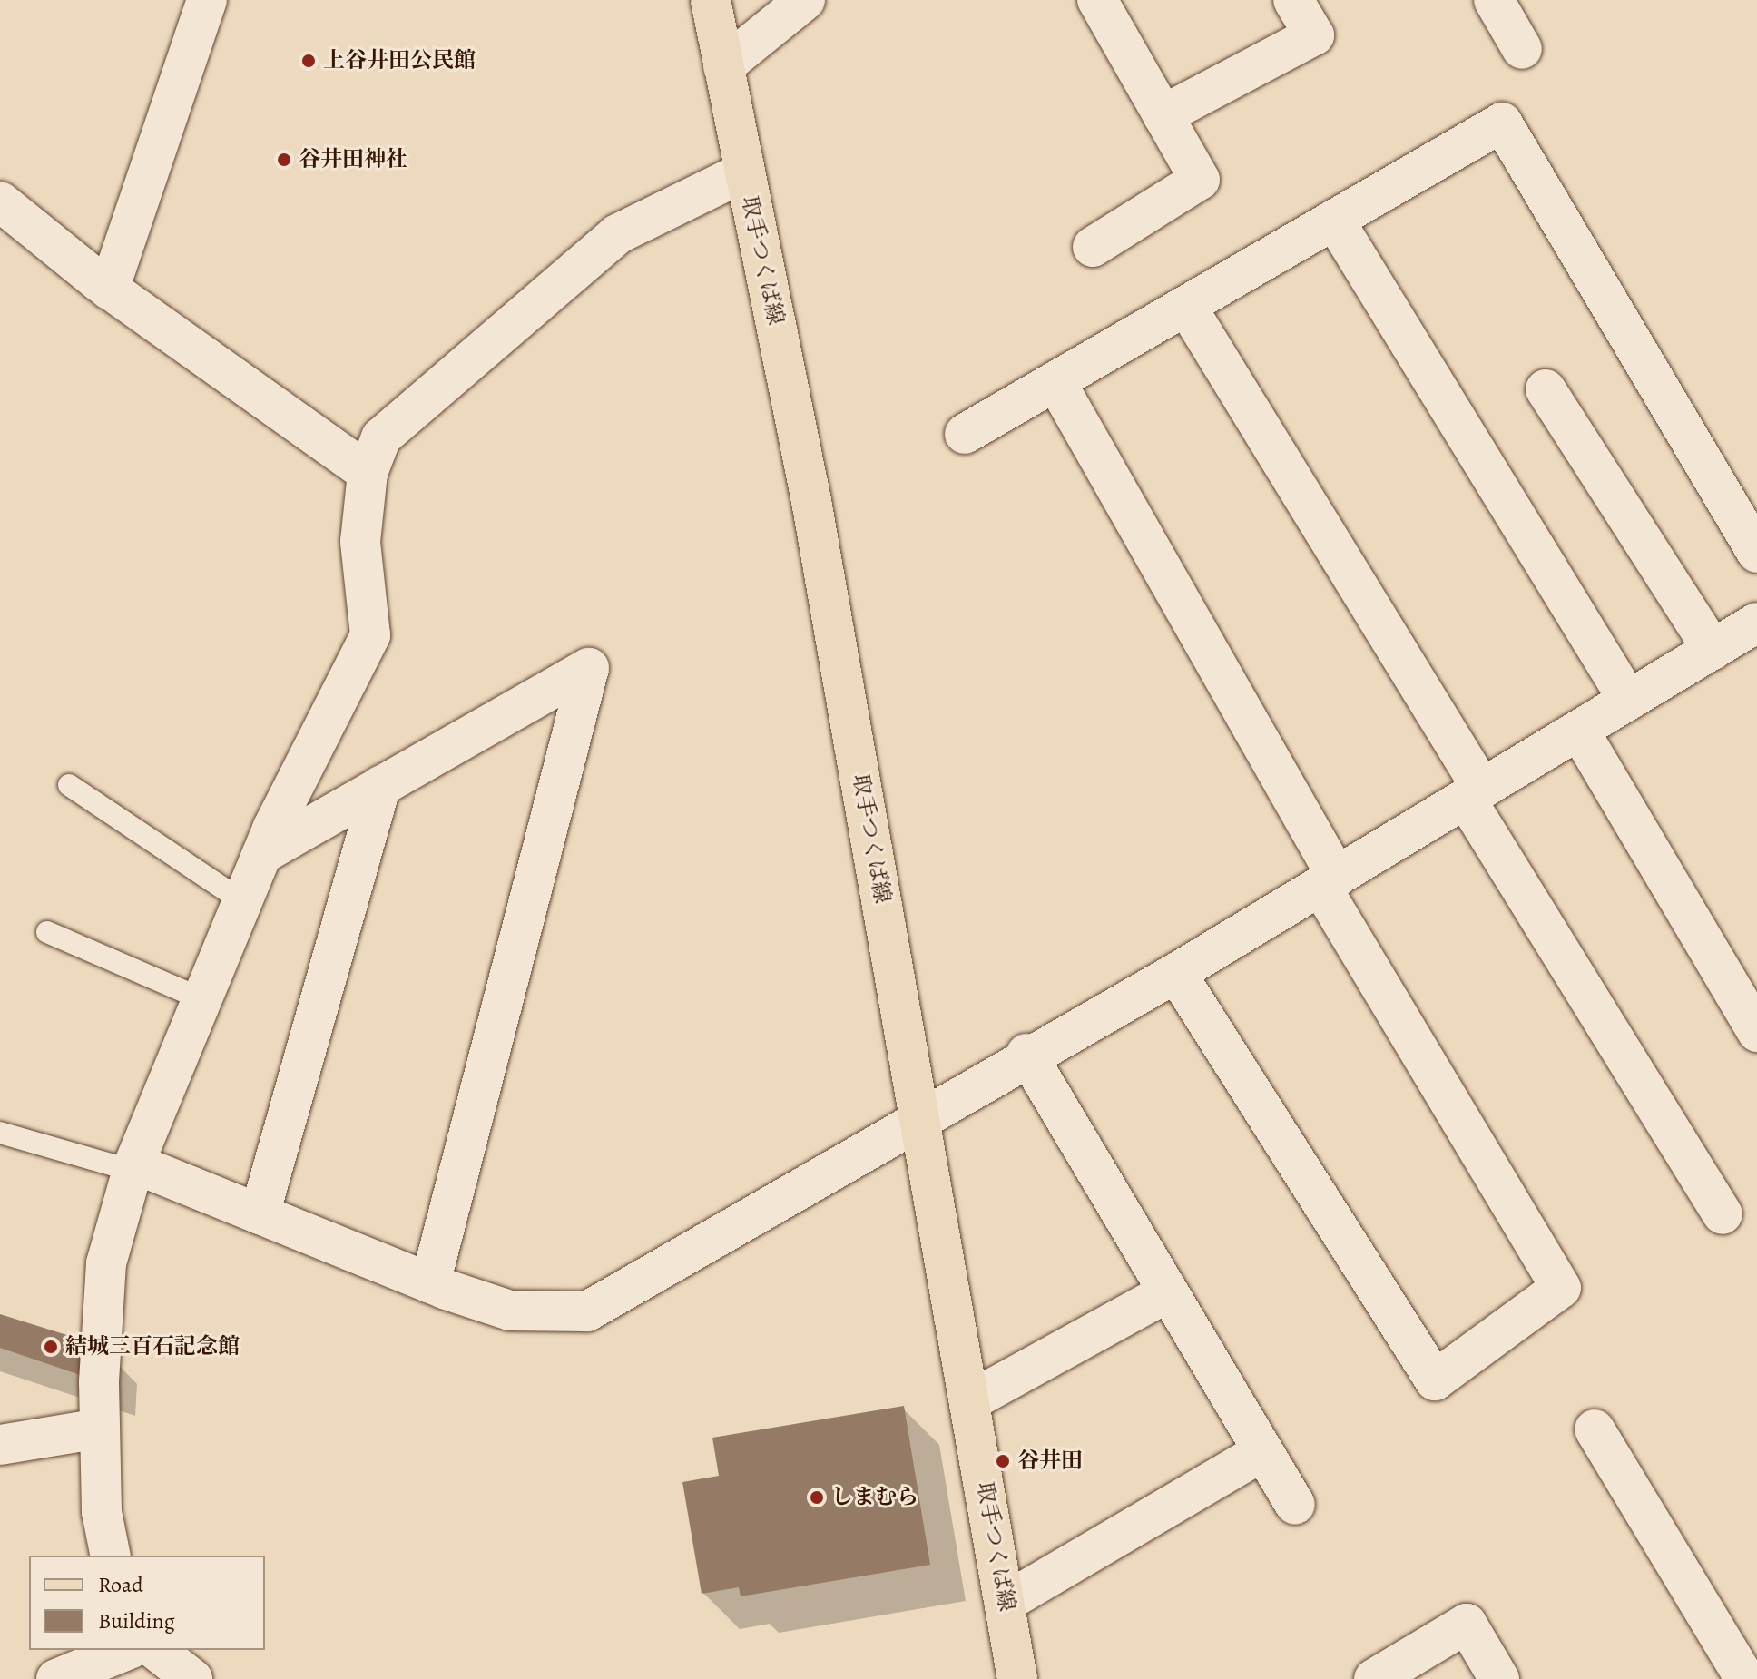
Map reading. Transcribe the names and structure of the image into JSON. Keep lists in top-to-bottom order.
{
  "streets": {
    "main road": ["取手つくば線"]
  },
  "places": [
    "上谷井田公民館",
    "谷井田神社",
    "結城三百石記念館",
    "谷井田",
    "しまむら"
  ],
  "legend": ["Road", "Building"]
}
